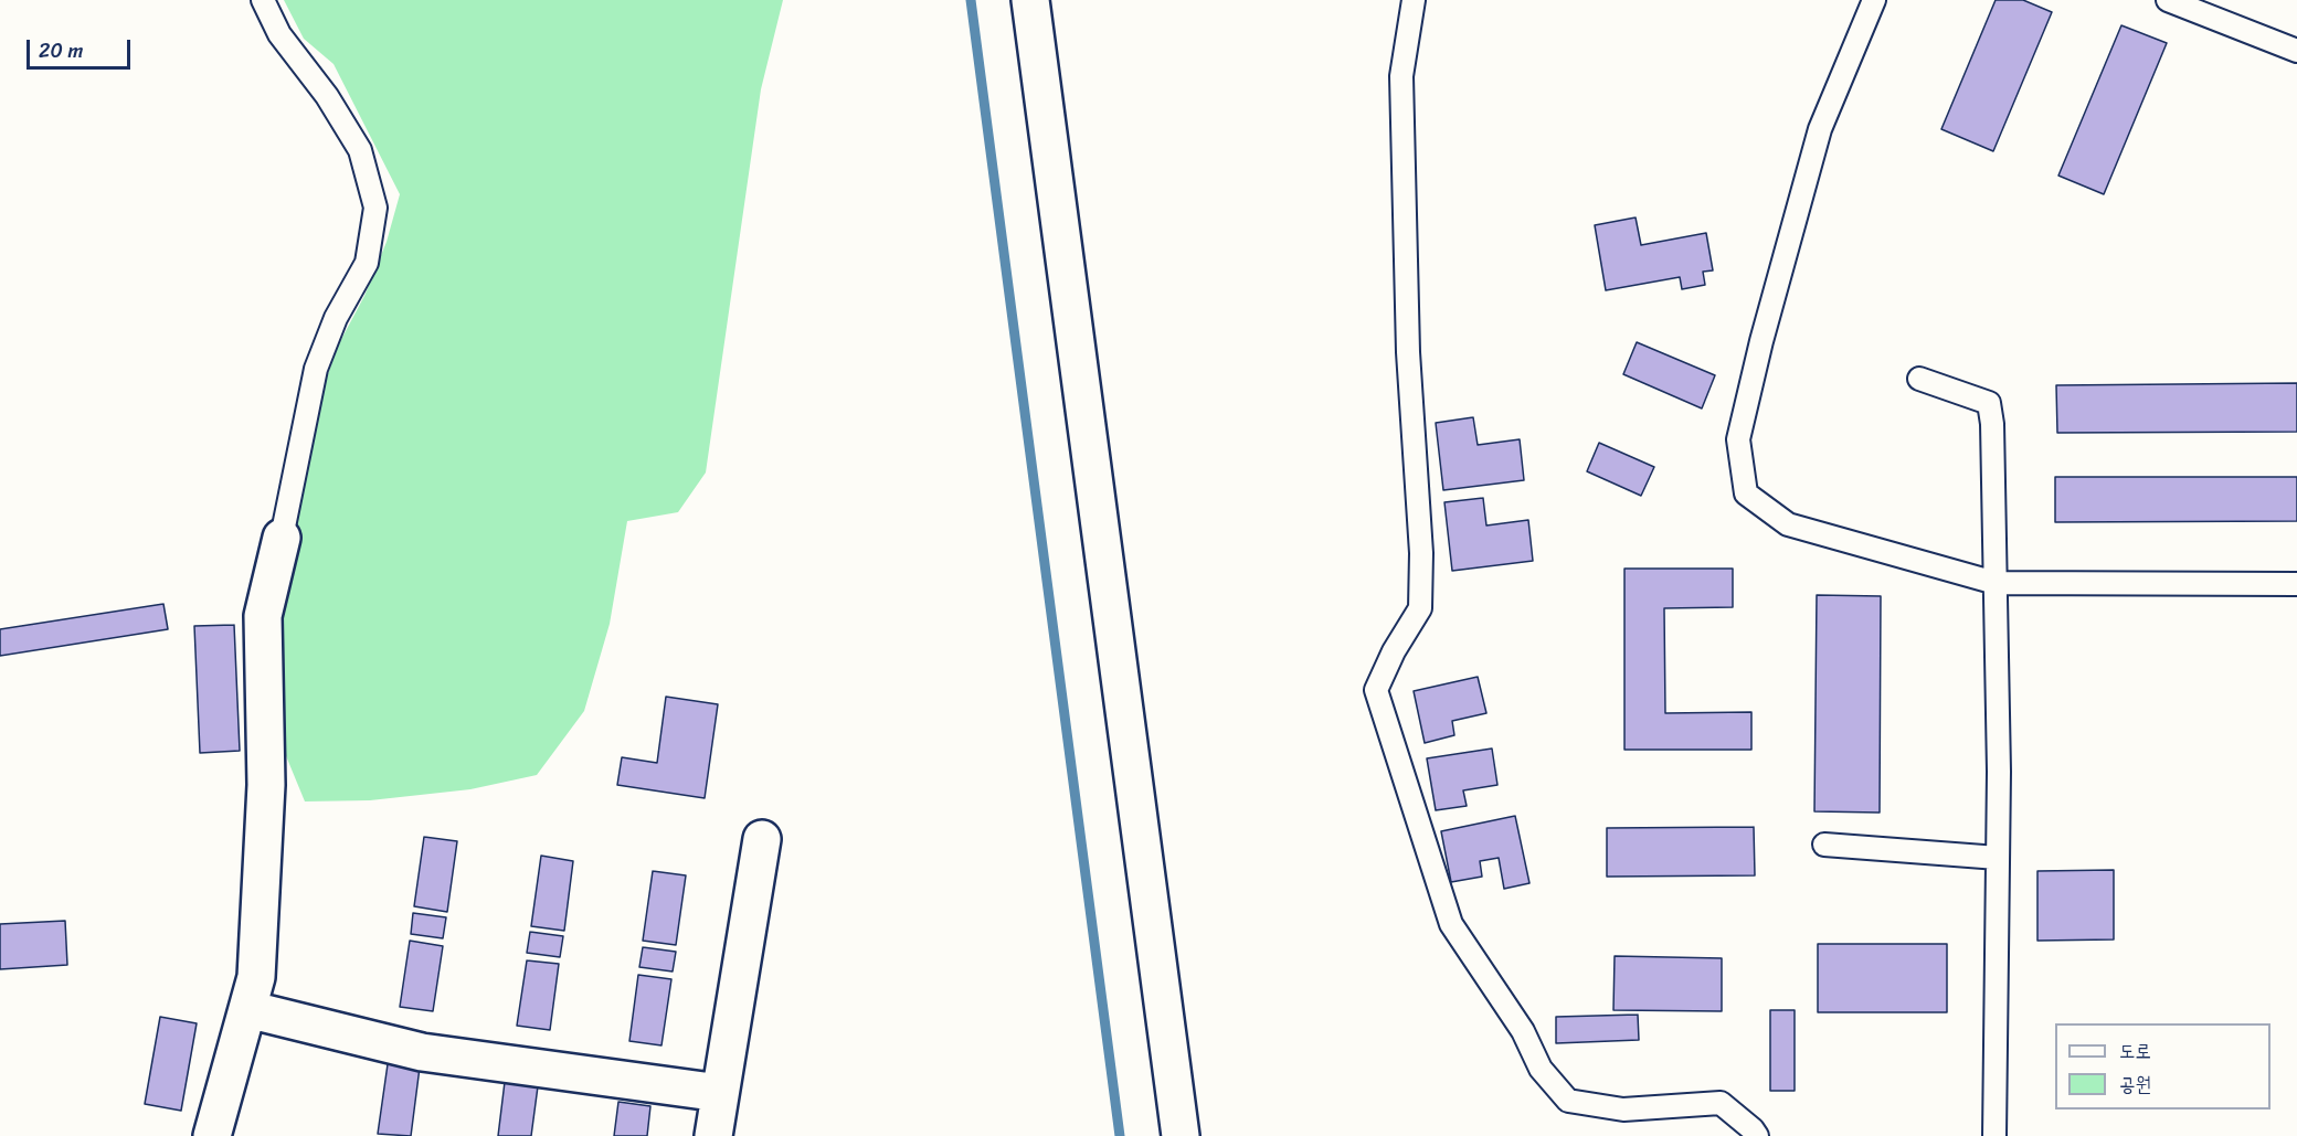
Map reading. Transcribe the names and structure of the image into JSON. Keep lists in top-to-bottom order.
{
  "legend": ["도로", "공원"],
  "scale_bar": "20 m"
}
